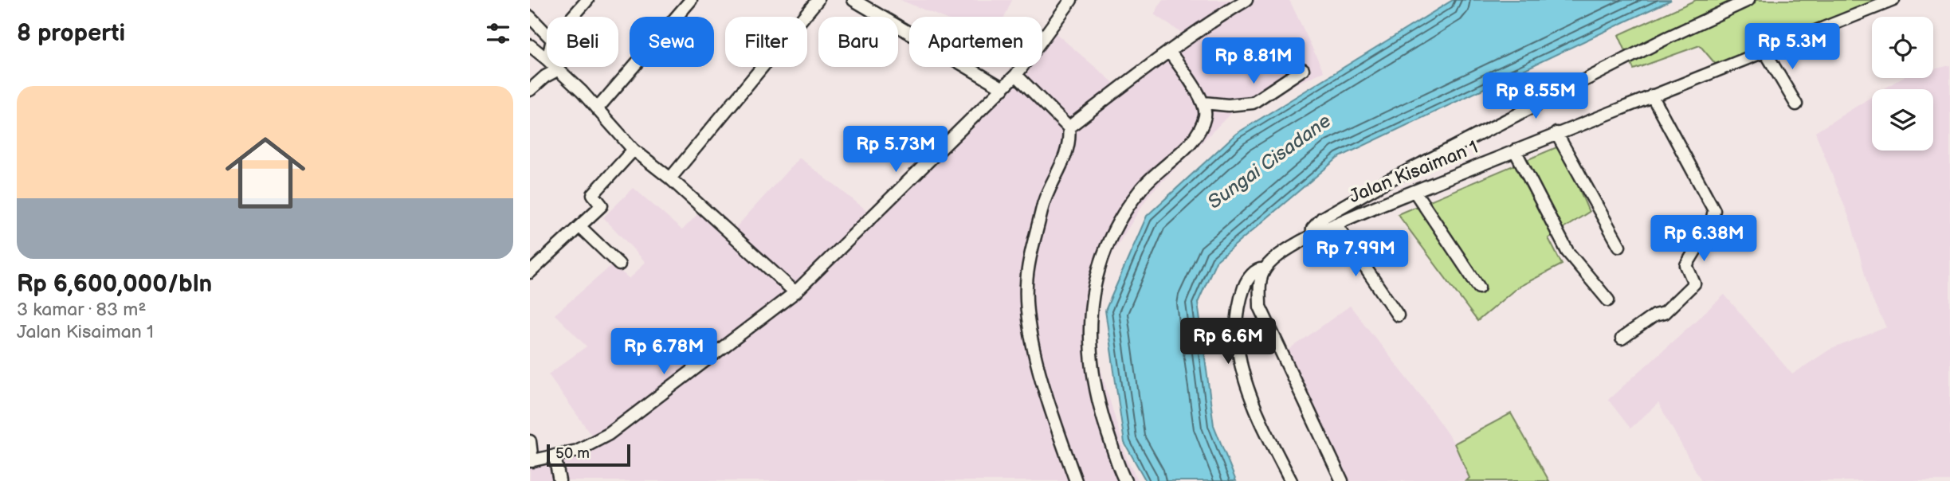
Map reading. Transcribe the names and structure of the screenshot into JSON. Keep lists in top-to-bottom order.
{
  "streets": {
    "street": ["Jalan Kisaiman 1"]
  },
  "water": ["Sungai Cisadane"],
  "scale_bar": "50 m",
  "page": {
    "heading": "8 properti",
    "chip": [
      "Beli",
      "Sewa",
      "Filter",
      "Baru",
      "Apartemen"
    ],
    "price": [
      "Rp 5.3M",
      "Rp 8.81M",
      "Rp 8.55M",
      "Rp 5.73M",
      "Rp 6.38M",
      "Rp 7.99M",
      "Rp 6.6M",
      "Rp 6.78M"
    ],
    "list": [
      {
        "name": "Rp 6,600,000/bln",
        "note": "3 kamar · 83 m² · Jalan Kisaiman 1"
      }
    ],
    "scale": "50 m"
  }
}
